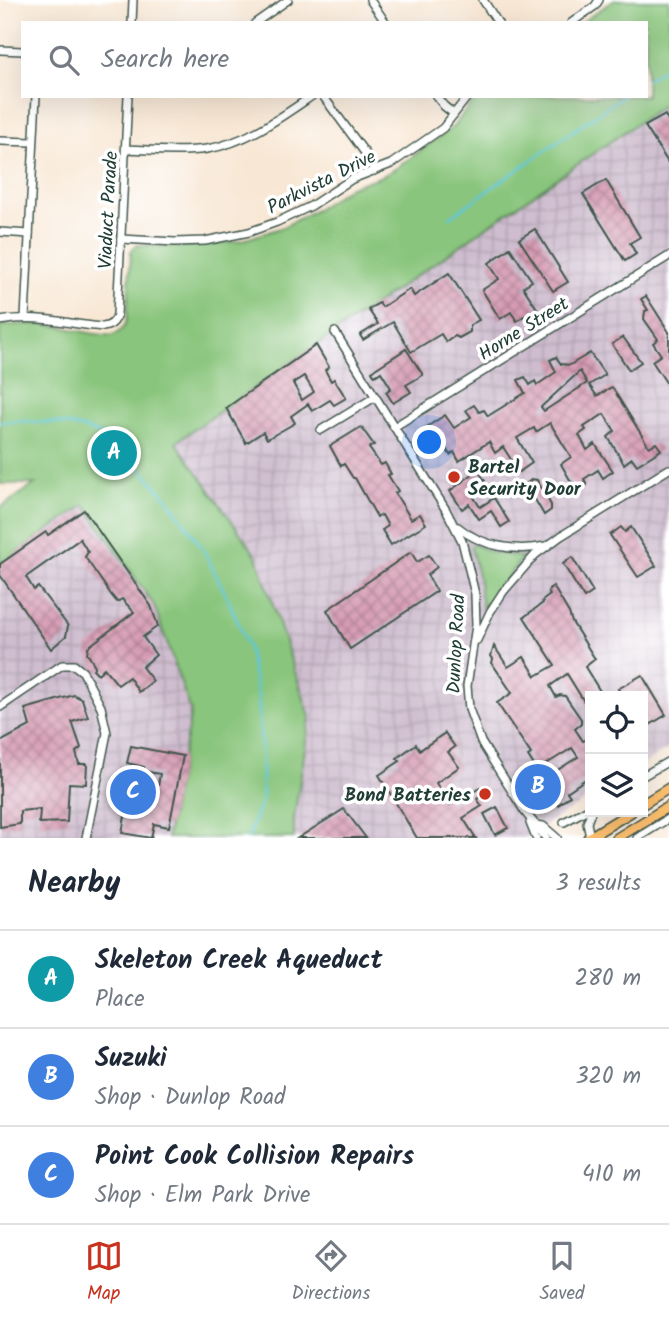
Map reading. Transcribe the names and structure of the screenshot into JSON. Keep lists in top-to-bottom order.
{
  "streets": {
    "street": [
      "Parkvista Drive",
      "Viaduct Parade",
      "Horne Street",
      "Dunlop Road"
    ]
  },
  "crossings": [
    ["Parkvista Drive", "Viaduct Parade"],
    ["Horne Street", "Dunlop Road"]
  ],
  "places": ["Bartel Security Door", "Bond Batteries"],
  "page": {
    "search": "Search here",
    "pins": ["A", "B", "C"],
    "heading": ["Nearby", "3 results"],
    "list": [
      {
        "mark": "A",
        "name": "Skeleton Creek Aqueduct",
        "note": "Place",
        "value": "280 m"
      },
      {
        "mark": "B",
        "name": "Suzuki",
        "note": "Shop · Dunlop Road",
        "value": "320 m"
      },
      {
        "mark": "C",
        "name": "Point Cook Collision Repairs",
        "note": "Shop · Elm Park Drive",
        "value": "410 m"
      }
    ],
    "nav": ["Map", "Directions", "Saved"]
  }
}
